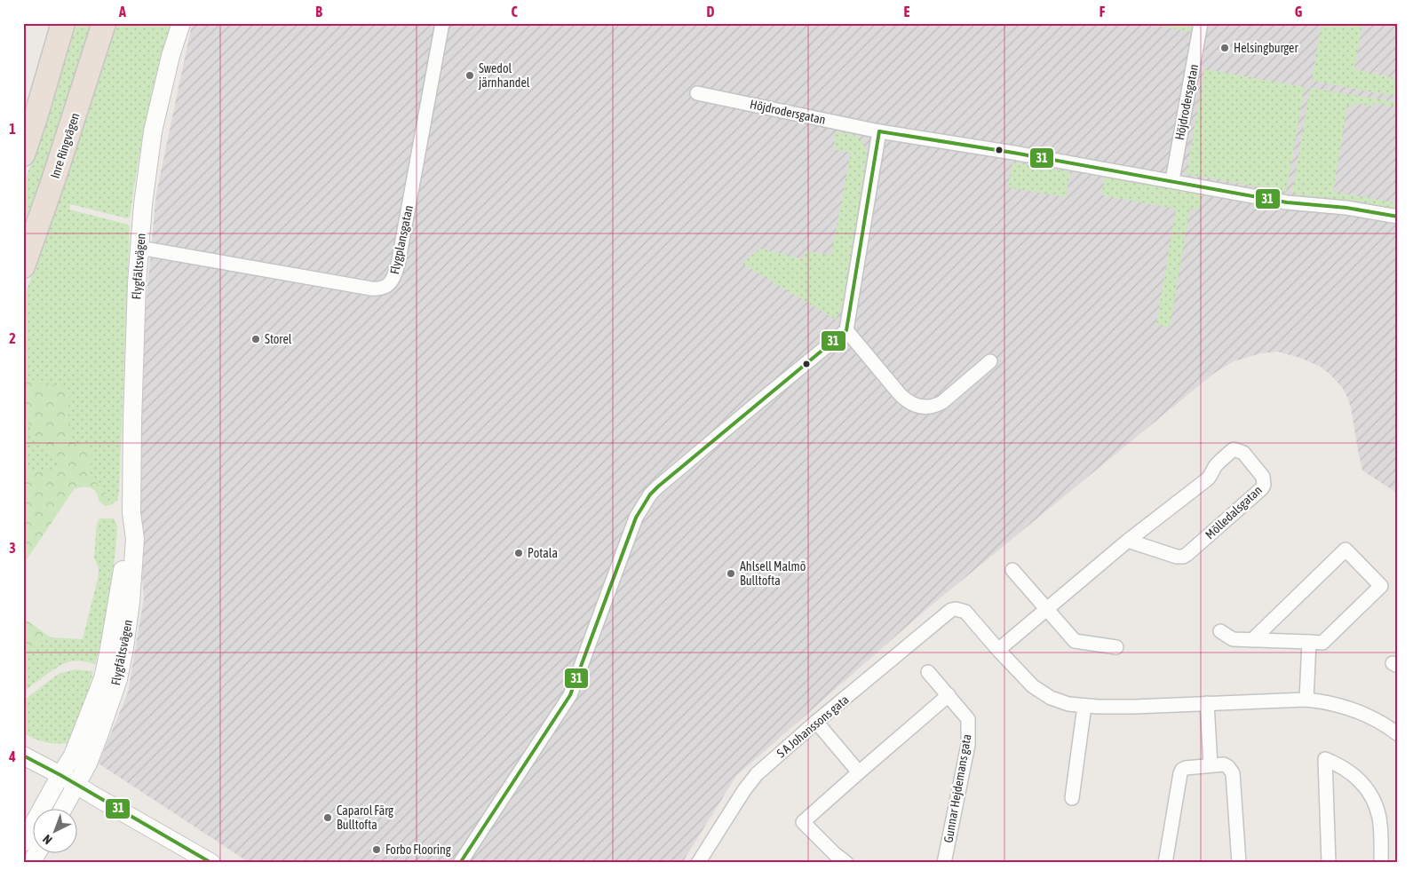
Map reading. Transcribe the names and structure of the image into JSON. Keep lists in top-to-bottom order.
{
  "streets": {
    "highway": ["Inre Ringvägen"],
    "street": [
      "Höjdrodersgatan",
      "Flygplansgatan",
      "Flygfältsvägen",
      "Mölledalsgatan",
      "S A Johanssons gata",
      "Gunnar Hejdemans gata"
    ]
  },
  "crossings": [
    ["Flygplansgatan", "Flygfältsvägen"],
    ["Mölledalsgatan", "S A Johanssons gata"]
  ],
  "places": [
    "Helsingburger",
    "Swedol järnhandel",
    "Storel",
    "Potala",
    "Ahlsell Malmö Bulltofta",
    "Caparol Färg Bulltofta",
    "Forbo Flooring"
  ],
  "lines": ["transit line 31"],
  "north": "bottom left",
  "grid": {
    "columns": [
      "A",
      "B",
      "C",
      "D",
      "E",
      "F",
      "G"
    ],
    "rows": [
      "1",
      "2",
      "3",
      "4"
    ]
  }
}
